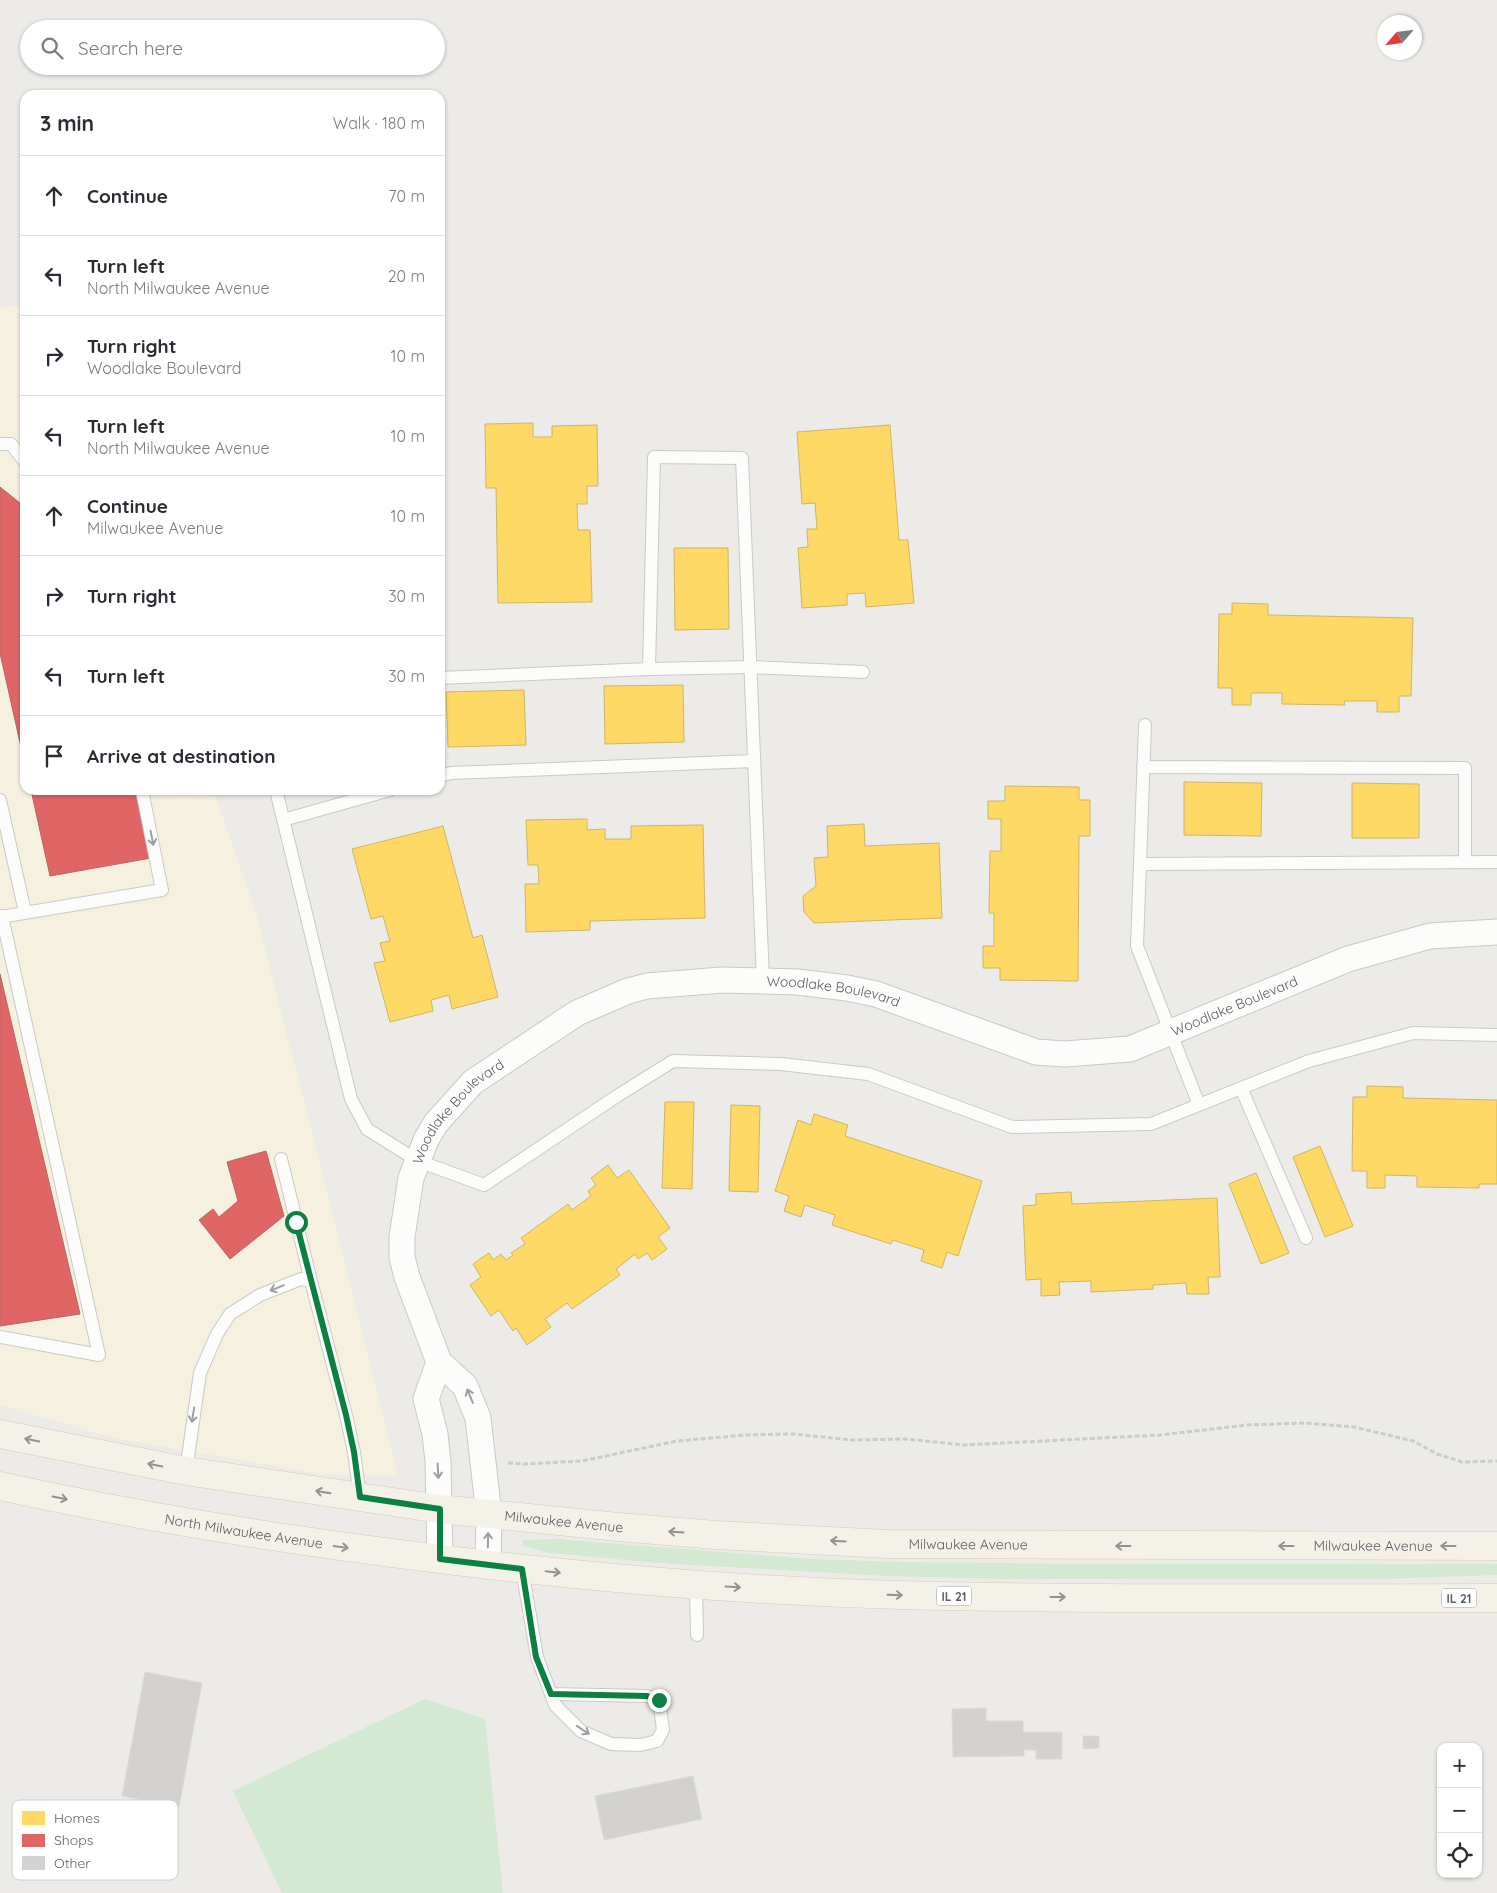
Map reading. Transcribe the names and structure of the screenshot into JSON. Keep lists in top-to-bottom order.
{
  "streets": {
    "main road": ["Milwaukee Avenue", "North Milwaukee Avenue", "IL 21"],
    "street": ["Woodlake Boulevard"]
  },
  "crossings": [
    ["Woodlake Boulevard", "Milwaukee Avenue"],
    ["Woodlake Boulevard", "North Milwaukee Avenue"],
    ["Woodlake Boulevard", "IL 21"],
    ["North Milwaukee Avenue", "IL 21"]
  ],
  "legend": ["Homes", "Shops", "Other"],
  "north": "bottom left",
  "page": {
    "search": "Search here",
    "heading": ["3 min", "Walk · 180 m"],
    "list": [
      ["Continue", "70 m"],
      ["Turn left", "North Milwaukee Avenue", "20 m"],
      ["Turn right", "Woodlake Boulevard", "10 m"],
      ["Turn left", "North Milwaukee Avenue", "10 m"],
      ["Continue", "Milwaukee Avenue", "10 m"],
      ["Turn right", "30 m"],
      ["Turn left", "30 m"],
      "Arrive at destination"
    ],
    "map_buttons": ["+", "−"]
  }
}
